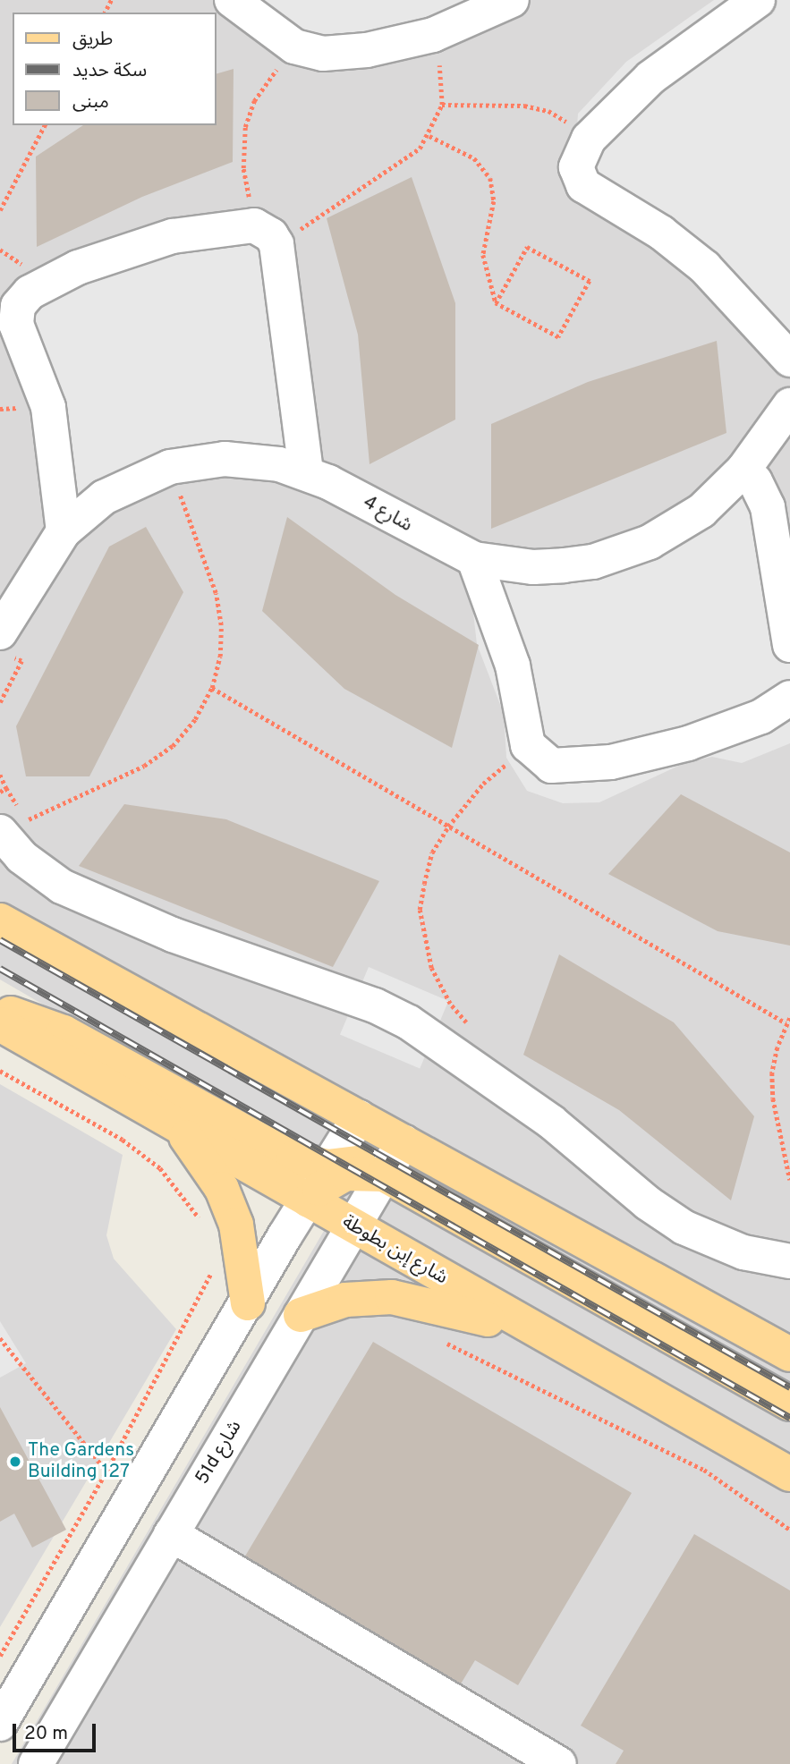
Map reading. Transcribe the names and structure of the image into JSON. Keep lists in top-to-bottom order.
{
  "streets": {
    "main road": ["شارع إبن بطوطة"],
    "street": ["شارع 4", "51d شارع"]
  },
  "crossings": [
    ["شارع إبن بطوطة", "51d شارع"]
  ],
  "places": ["The Gardens Building 127"],
  "legend": ["طريق", "سكة حديد", "مبنى"],
  "scale_bar": "20 m"
}
